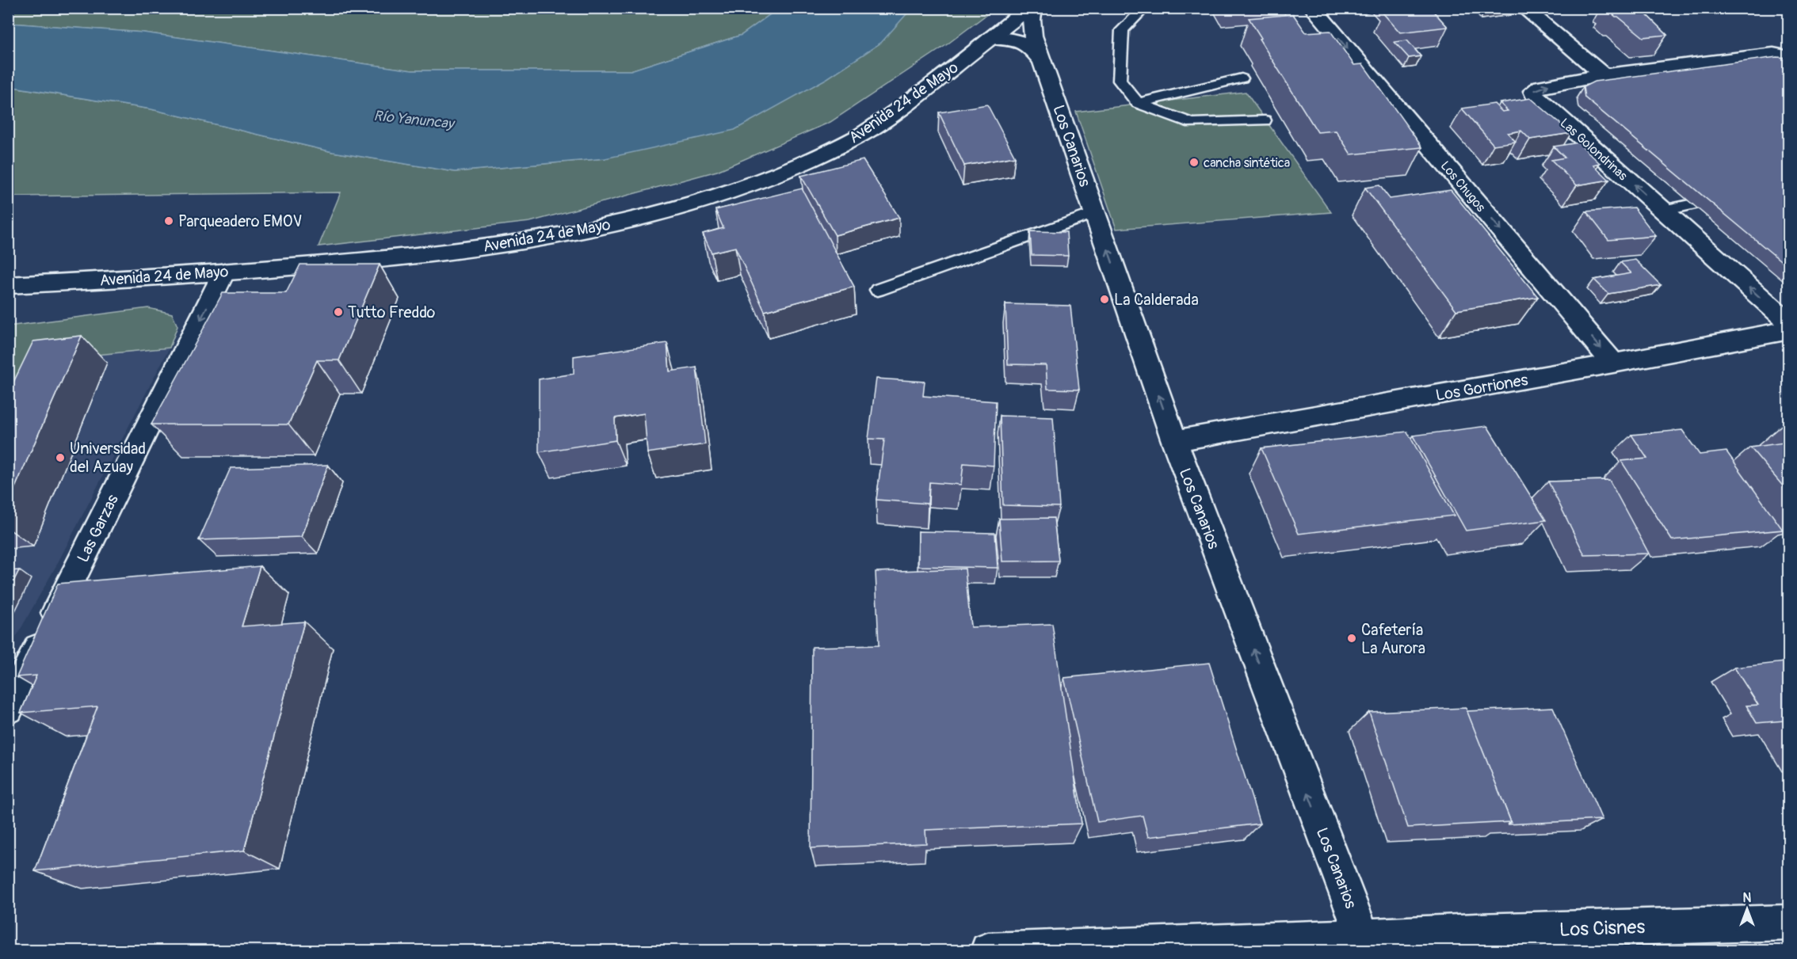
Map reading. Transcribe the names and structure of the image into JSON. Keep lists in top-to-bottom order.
{
  "streets": {
    "street": [
      "Avenida 24 de Mayo",
      "Los Canarios",
      "Las Golondrinas",
      "Los Chugos",
      "Los Gorriones",
      "Las Garzas",
      "Los Cisnes"
    ]
  },
  "crossings": [
    ["Avenida 24 de Mayo", "Los Canarios"],
    ["Avenida 24 de Mayo", "Las Garzas"],
    ["Los Canarios", "Los Gorriones"],
    ["Los Canarios", "Los Cisnes"],
    ["Los Chugos", "Los Gorriones"]
  ],
  "one_way": ["Los Canarios", "Los Chugos", "Las Garzas"],
  "water": ["Río Yanuncay"],
  "places": [
    "cancha sintética",
    "Parqueadero EMOV",
    "La Calderada",
    "Tutto Freddo",
    "Universidad del Azuay",
    "Cafetería La Aurora"
  ],
  "north": "top"
}
